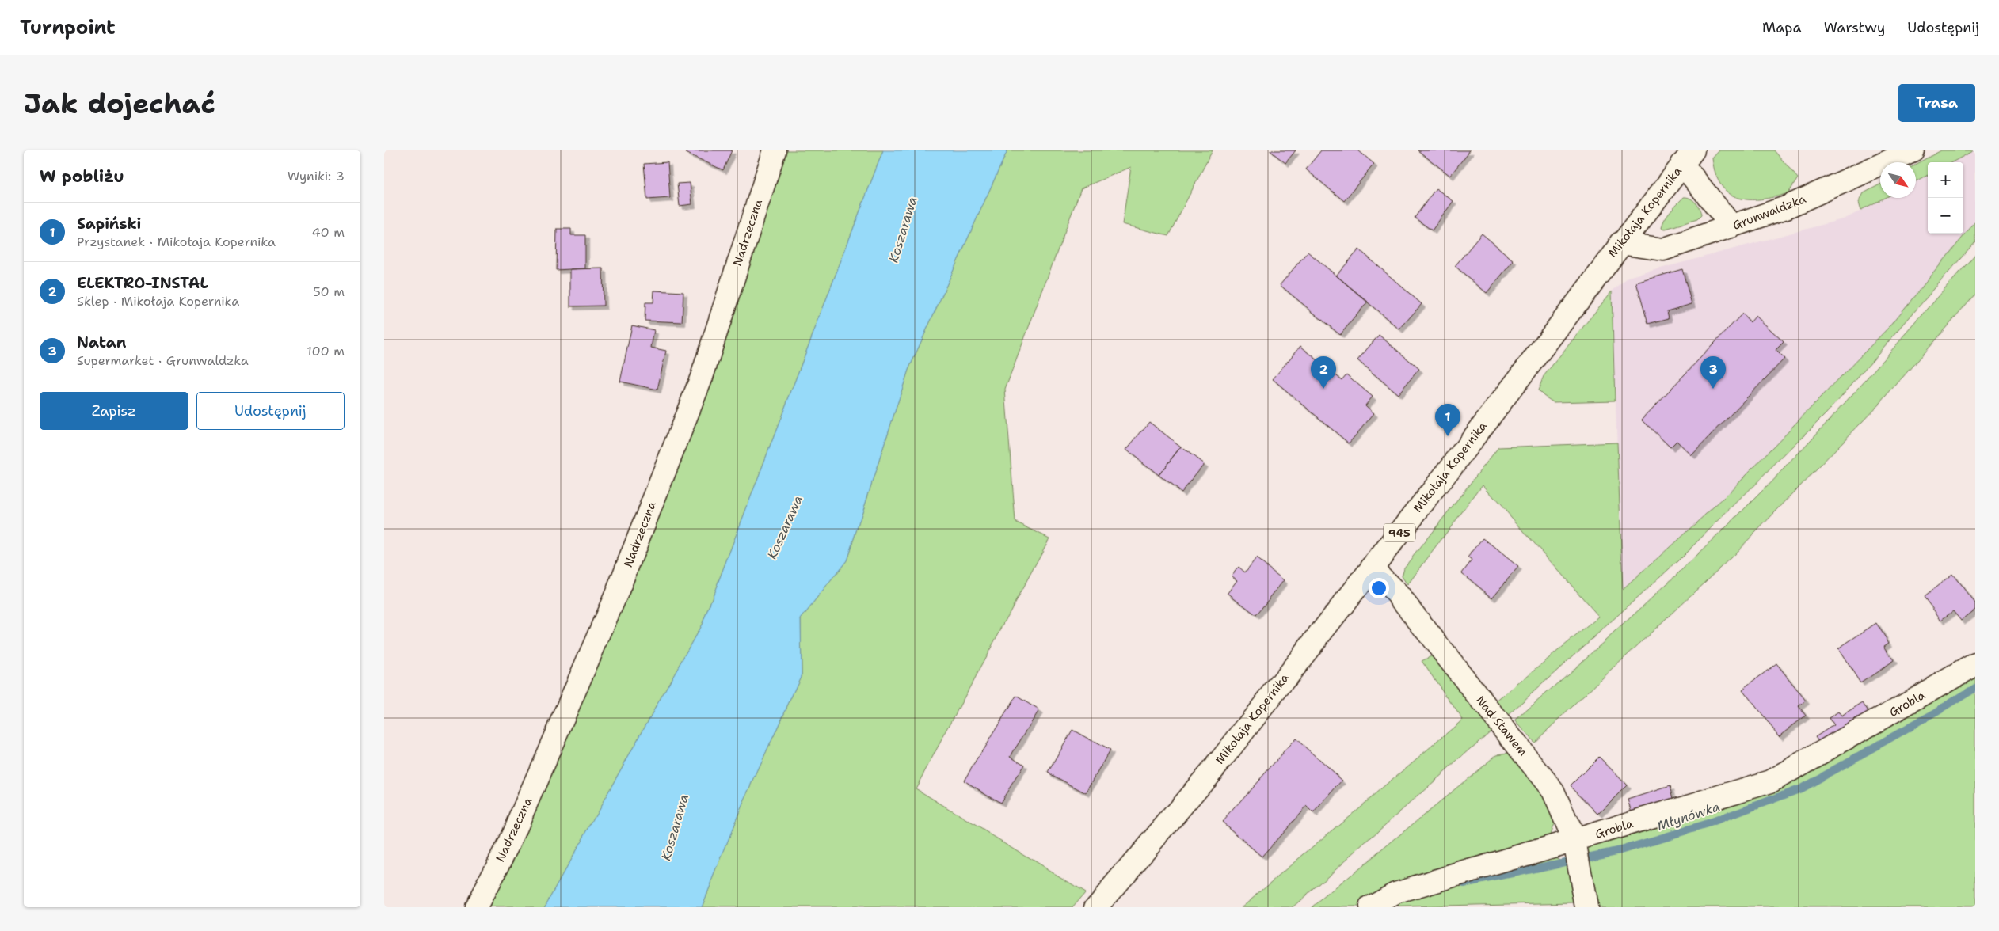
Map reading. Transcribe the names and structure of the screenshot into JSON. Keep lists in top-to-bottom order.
{
  "streets": {
    "street": [
      "Mikołaja Kopernika",
      "Grunwaldzka",
      "Nadrzeczna",
      "945",
      "Grobla",
      "Nad Stawem"
    ]
  },
  "crossings": [
    ["Mikołaja Kopernika", "Grunwaldzka"],
    ["Mikołaja Kopernika", "Nad Stawem"],
    ["Grobla", "Nad Stawem"]
  ],
  "water": ["Koszarawa", "Młynówka"],
  "north": "bottom right",
  "page": {
    "header": "Turnpoint",
    "nav": ["Mapa", "Warstwy", "Udostępnij"],
    "buttons": [
      "Trasa",
      ["Zapisz", "Udostępnij"]
    ],
    "title": "Jak dojechać",
    "heading": ["W pobliżu", "Wyniki: 3"],
    "map_buttons": ["+", "−"],
    "list": [
      {
        "mark": "1",
        "name": "Sapiński",
        "note": "Przystanek · Mikołaja Kopernika",
        "value": "40 m"
      },
      {
        "mark": "2",
        "name": "ELEKTRO-INSTAL",
        "note": "Sklep · Mikołaja Kopernika",
        "value": "50 m"
      },
      {
        "mark": "3",
        "name": "Natan",
        "note": "Supermarket · Grunwaldzka",
        "value": "100 m"
      }
    ],
    "pins": ["2", "3", "1"]
  }
}
